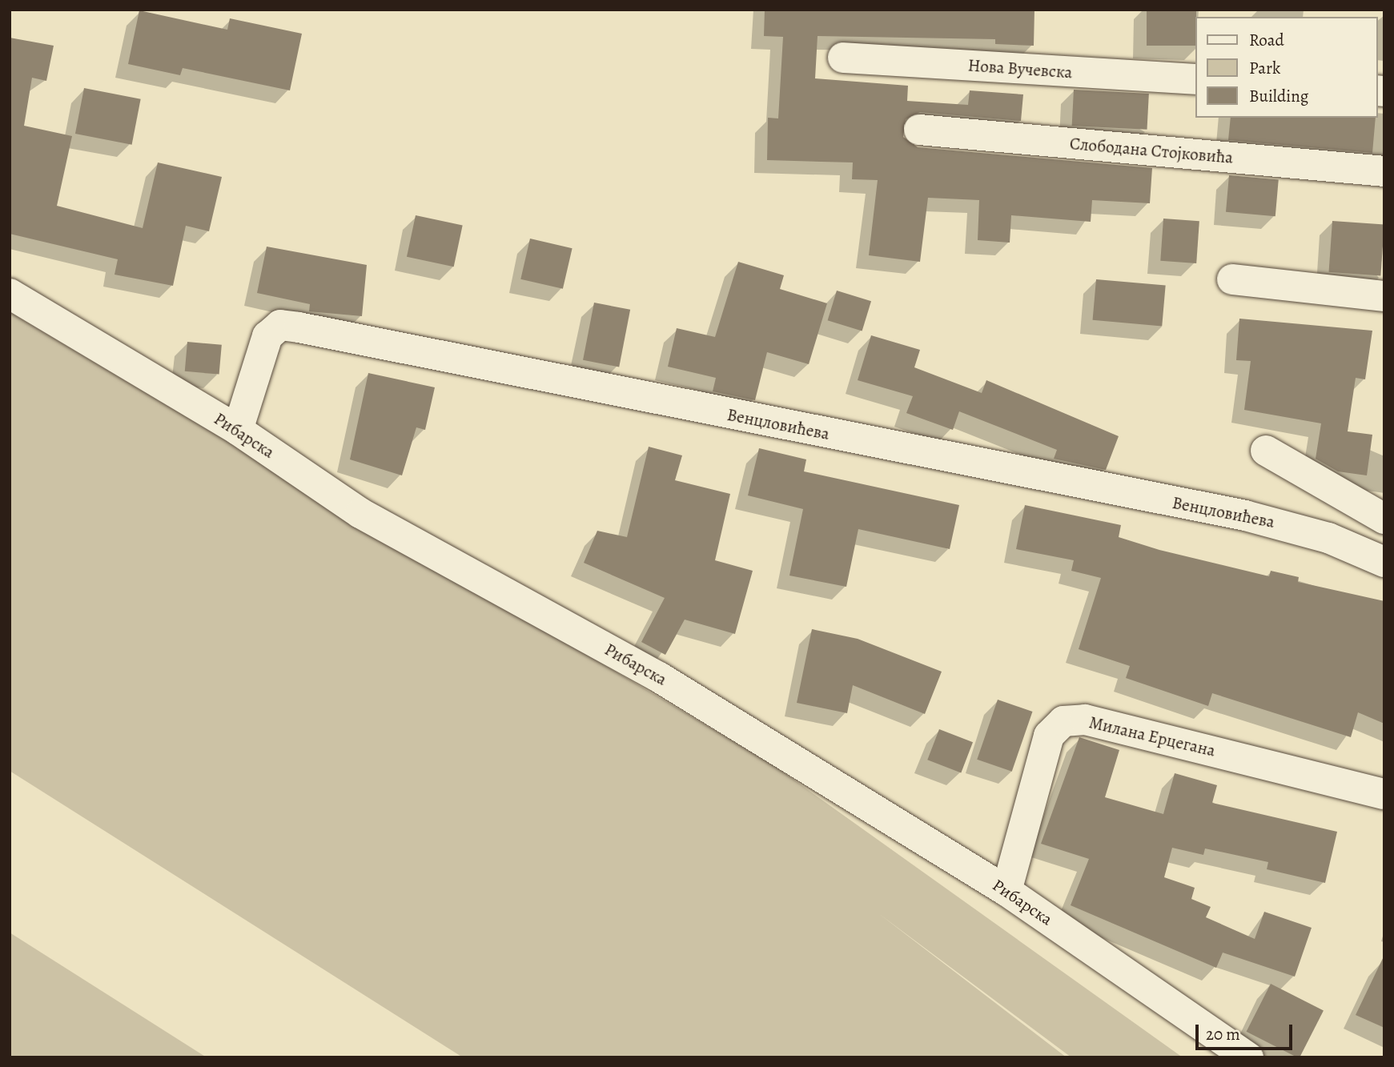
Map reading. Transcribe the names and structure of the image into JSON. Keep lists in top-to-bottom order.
{
  "streets": {
    "street": [
      "Нова Вучевска",
      "Слободана Стојковића",
      "Венцловићева",
      "Рибарска",
      "Милана Ерцегана"
    ]
  },
  "crossings": [
    ["Венцловићева", "Рибарска"],
    ["Рибарска", "Милана Ерцегана"]
  ],
  "legend": ["Road", "Park", "Building"],
  "scale_bar": "20 m"
}
